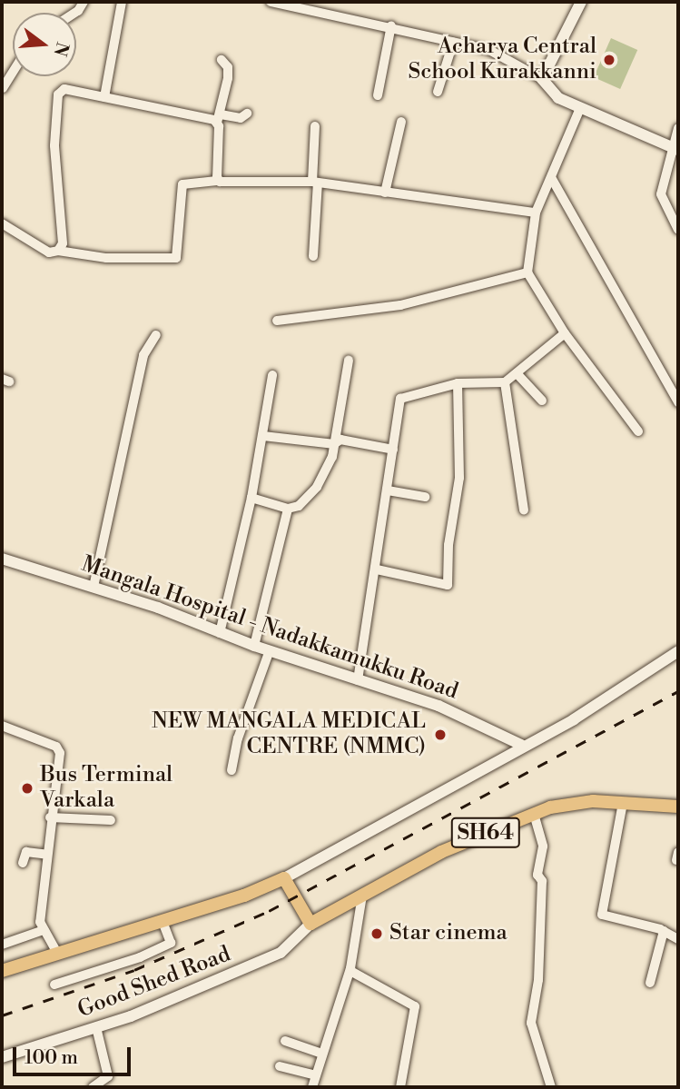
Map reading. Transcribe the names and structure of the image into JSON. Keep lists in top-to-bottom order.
{
  "streets": {
    "main road": ["Mangala Hospital - Nadakkamukku Road", "SH64", "Good Shed Road"]
  },
  "crossings": [
    ["SH64", "Good Shed Road"]
  ],
  "places": [
    "Acharya Central School Kurakkanni",
    "NEW MANGALA MEDICAL CENTRE (NMMC)",
    "Bus Terminal Varkala",
    "Star cinema"
  ],
  "scale_bar": "100 m",
  "north": "right"
}
